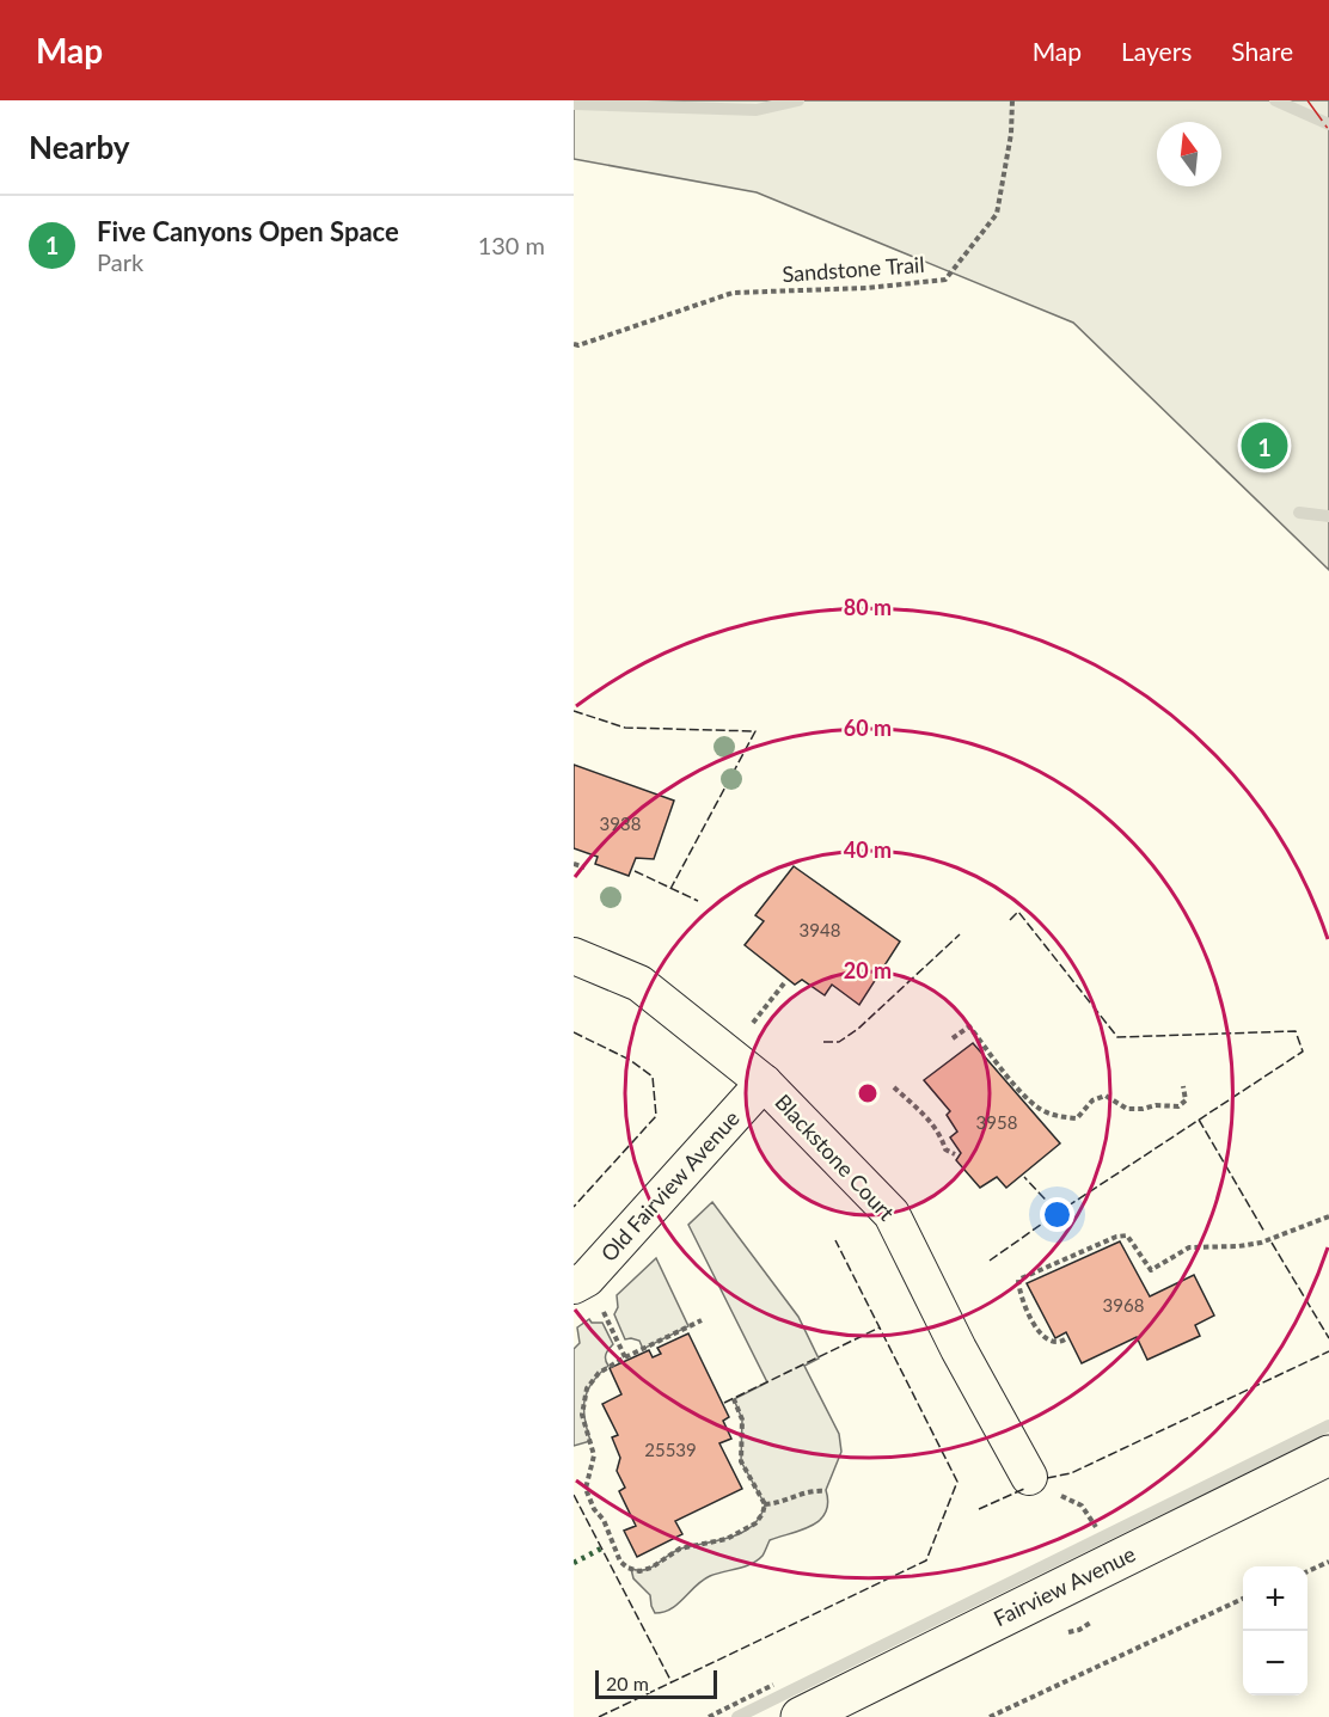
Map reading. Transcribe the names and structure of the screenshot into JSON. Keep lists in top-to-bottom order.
{
  "streets": {
    "main road": ["Fairview Avenue"],
    "street": ["Blackstone Court", "Old Fairview Avenue"],
    "path": ["Sandstone Trail"]
  },
  "crossings": [
    ["Blackstone Court", "Old Fairview Avenue"]
  ],
  "house_numbers": [
    "3938",
    "3948",
    "3958",
    "3968",
    "25539"
  ],
  "scale_bar": "20 m",
  "north": "top",
  "page": {
    "header": "Map",
    "nav": ["Map", "Layers", "Share"],
    "heading": "Nearby",
    "list": [
      {
        "mark": "1",
        "name": "Five Canyons Open Space",
        "note": "Park",
        "value": "130 m"
      }
    ],
    "pins": "1",
    "map_buttons": ["+", "−"],
    "scale": "20 m"
  },
  "rings": [
    "80 m",
    "60 m",
    "40 m",
    "20 m"
  ]
}
